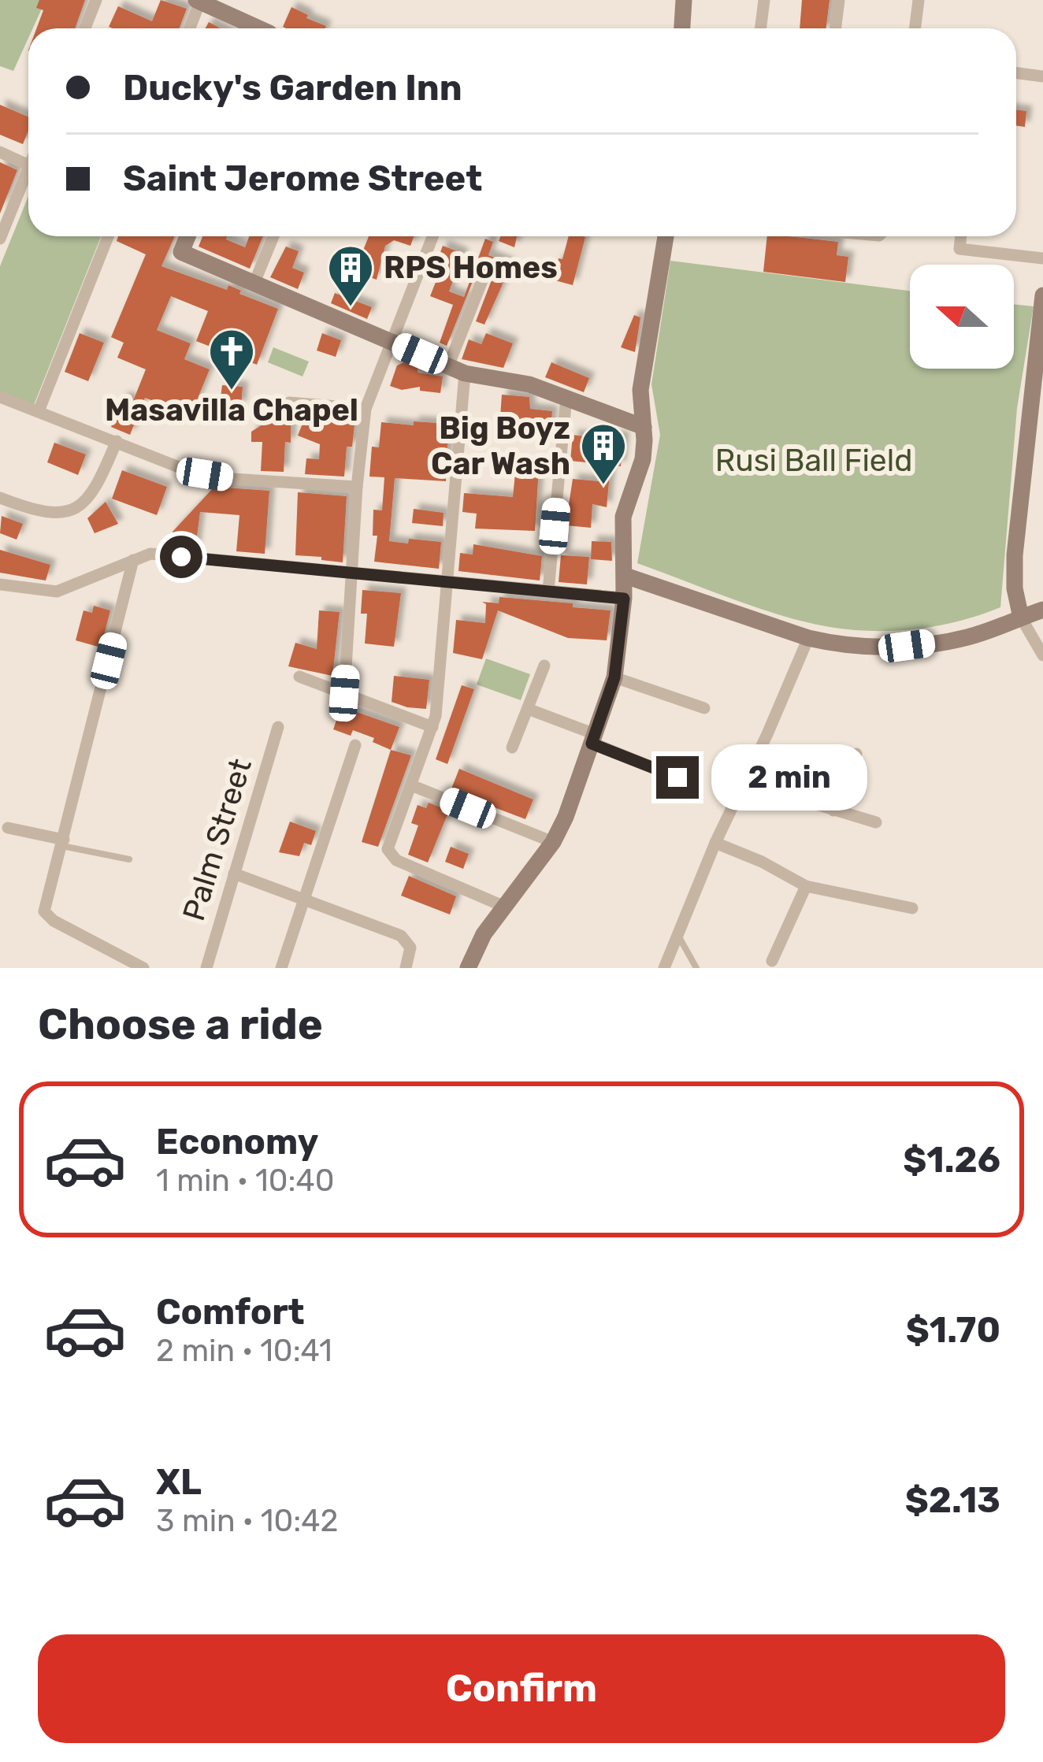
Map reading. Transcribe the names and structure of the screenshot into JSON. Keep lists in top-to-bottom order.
{
  "streets": {
    "street": ["Palm Street"]
  },
  "parks": ["Rusi Ball Field"],
  "places": {
    "building": ["RPS Homes", "Big Boyz Car Wash"],
    "church": ["Masavilla Chapel"]
  },
  "north": "left",
  "page": {
    "banner": ["Ducky's Garden Inn", "Saint Jerome Street"],
    "bubble": "2 min",
    "heading": "Choose a ride",
    "list": [
      {
        "name": "Economy",
        "note": "1 min · 10:40",
        "value": "$1.26"
      },
      {
        "name": "Comfort",
        "note": "2 min · 10:41",
        "value": "$1.70"
      },
      {
        "name": "XL",
        "note": "3 min · 10:42",
        "value": "$2.13"
      }
    ],
    "buttons": "Confirm"
  }
}
